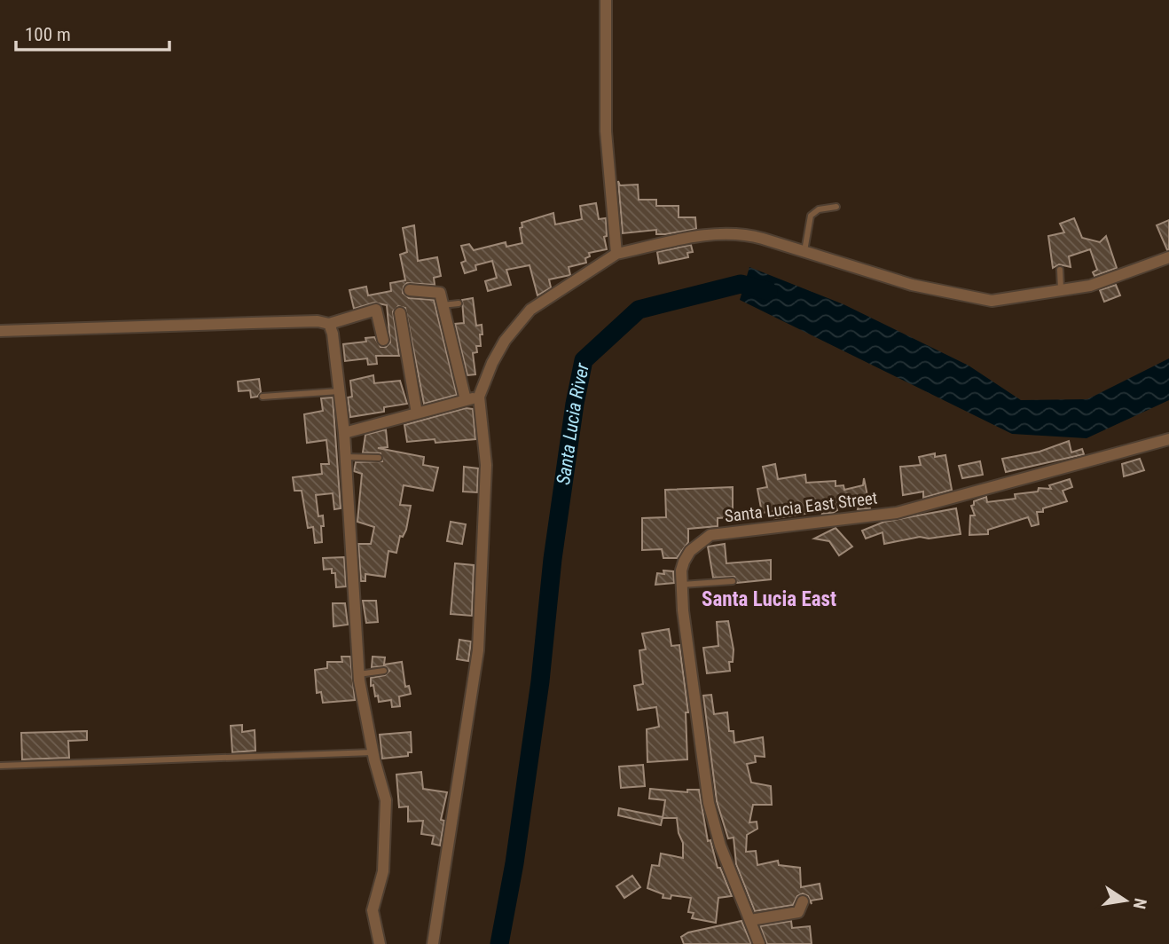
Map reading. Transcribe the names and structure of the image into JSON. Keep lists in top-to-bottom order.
{
  "streets": {
    "street": ["Santa Lucia East Street"]
  },
  "districts": ["Santa Lucia East"],
  "water": ["Santa Lucia River"],
  "scale_bar": "100 m",
  "north": "right"
}
